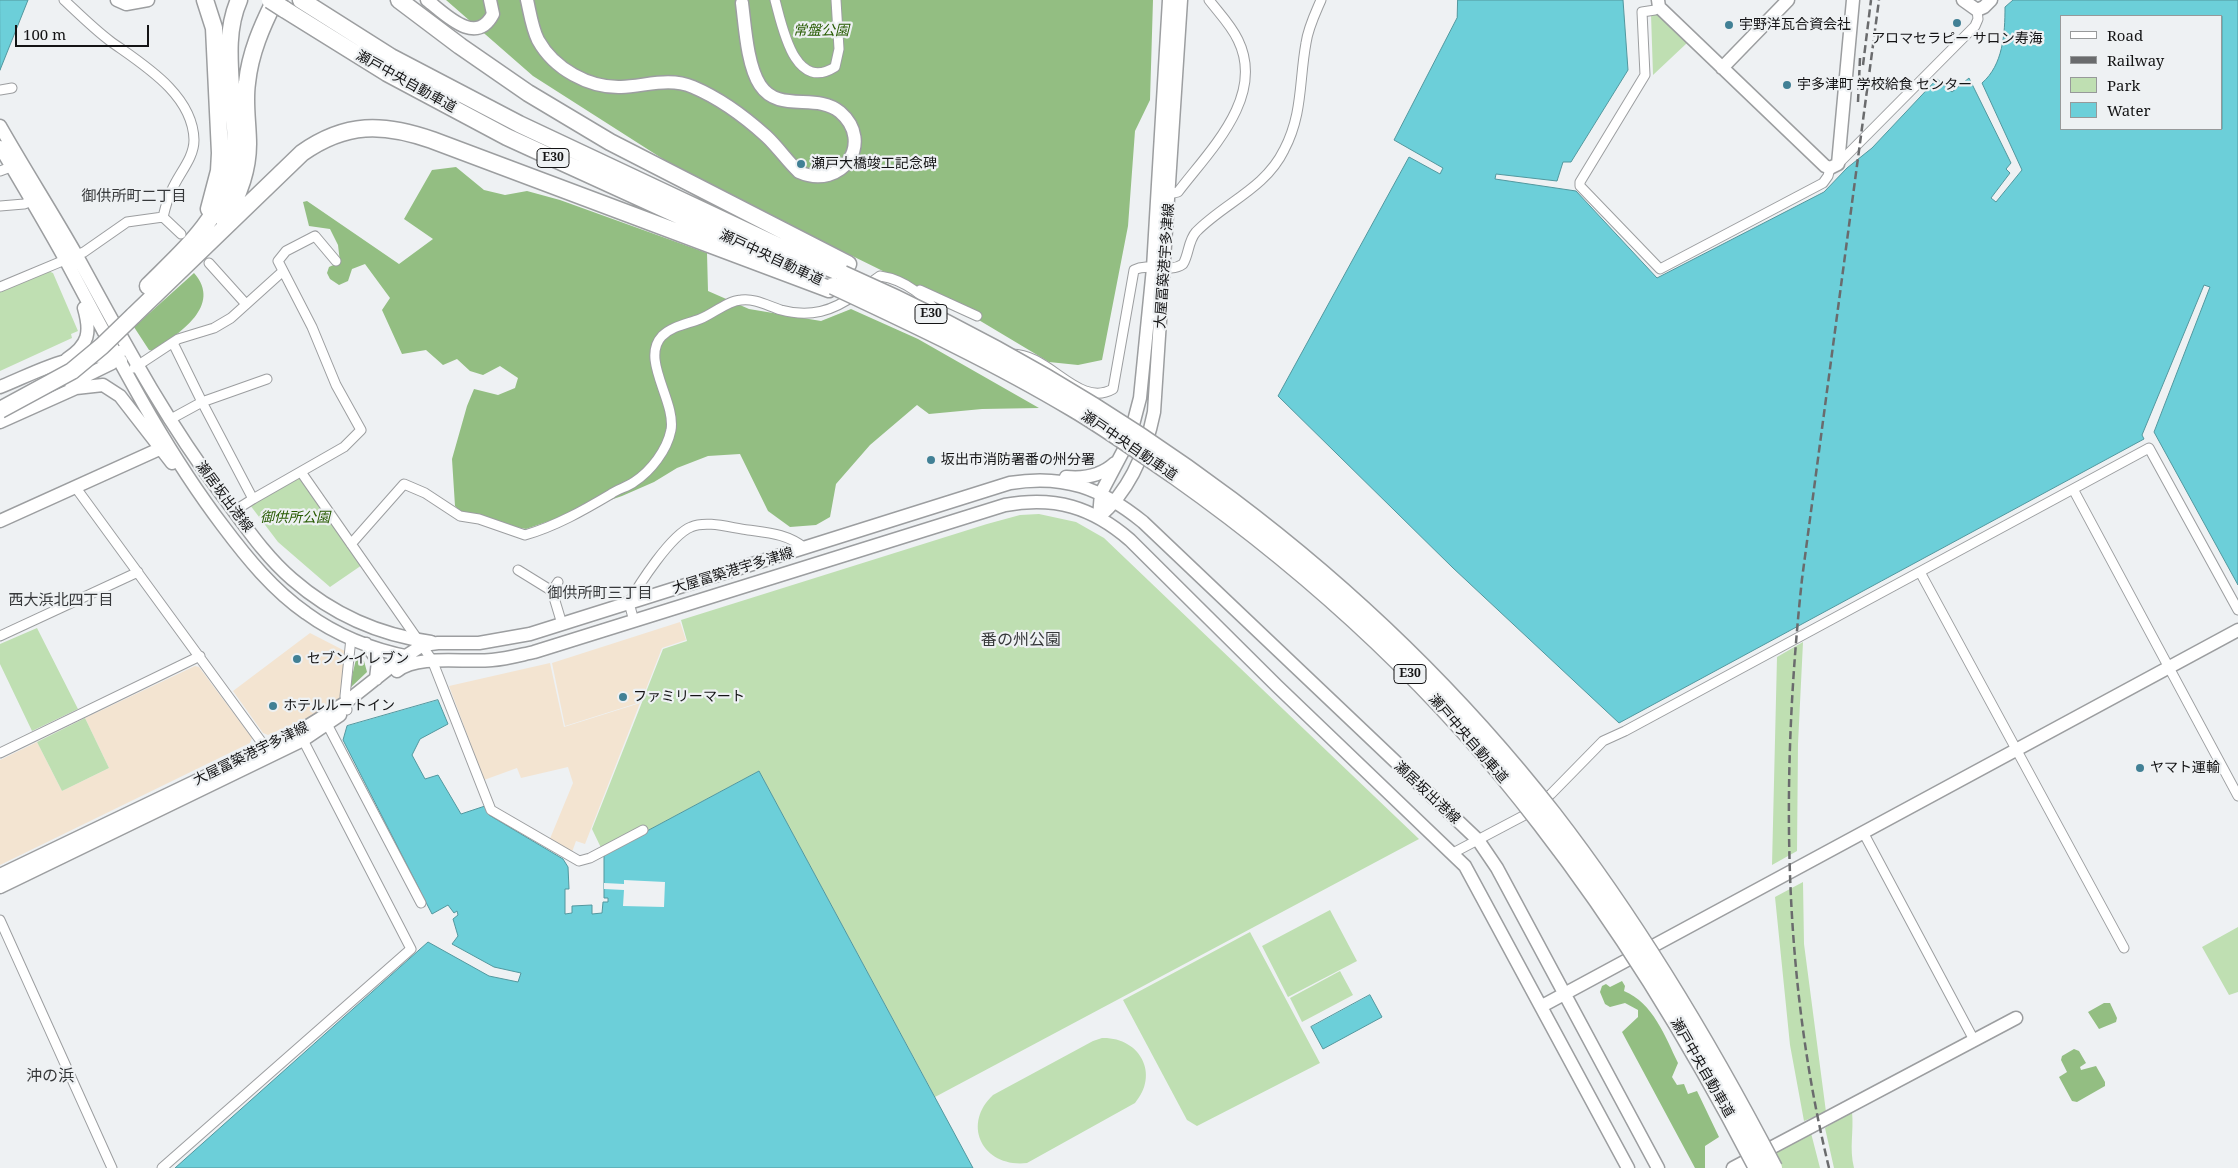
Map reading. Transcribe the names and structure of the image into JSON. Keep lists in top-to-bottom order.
{
  "streets": {
    "highway": ["瀬戸中央自動車道", "E30"],
    "main road": ["大屋冨築港宇多津線", "瀬居坂出港線"]
  },
  "crossings": [
    ["大屋冨築港宇多津線", "瀬居坂出港線"]
  ],
  "districts": [
    "御供所町二丁目",
    "御供所町三丁目",
    "西大浜北四丁目",
    "番の州公園",
    "沖の浜"
  ],
  "parks": ["常盤公園", "御供所公園"],
  "places": [
    "アロマセラピー サロン寿海",
    "宇野洋瓦合資会社",
    "宇多津町 学校給食 センター",
    "瀬戸大橋竣工記念碑",
    "坂出市消防署番の州分署",
    "セブン-イレブン",
    "ファミリーマート",
    "ホテルルートイン",
    "ヤマト運輸"
  ],
  "legend": [
    "Road",
    "Railway",
    "Park",
    "Water"
  ],
  "scale_bar": "100 m"
}
